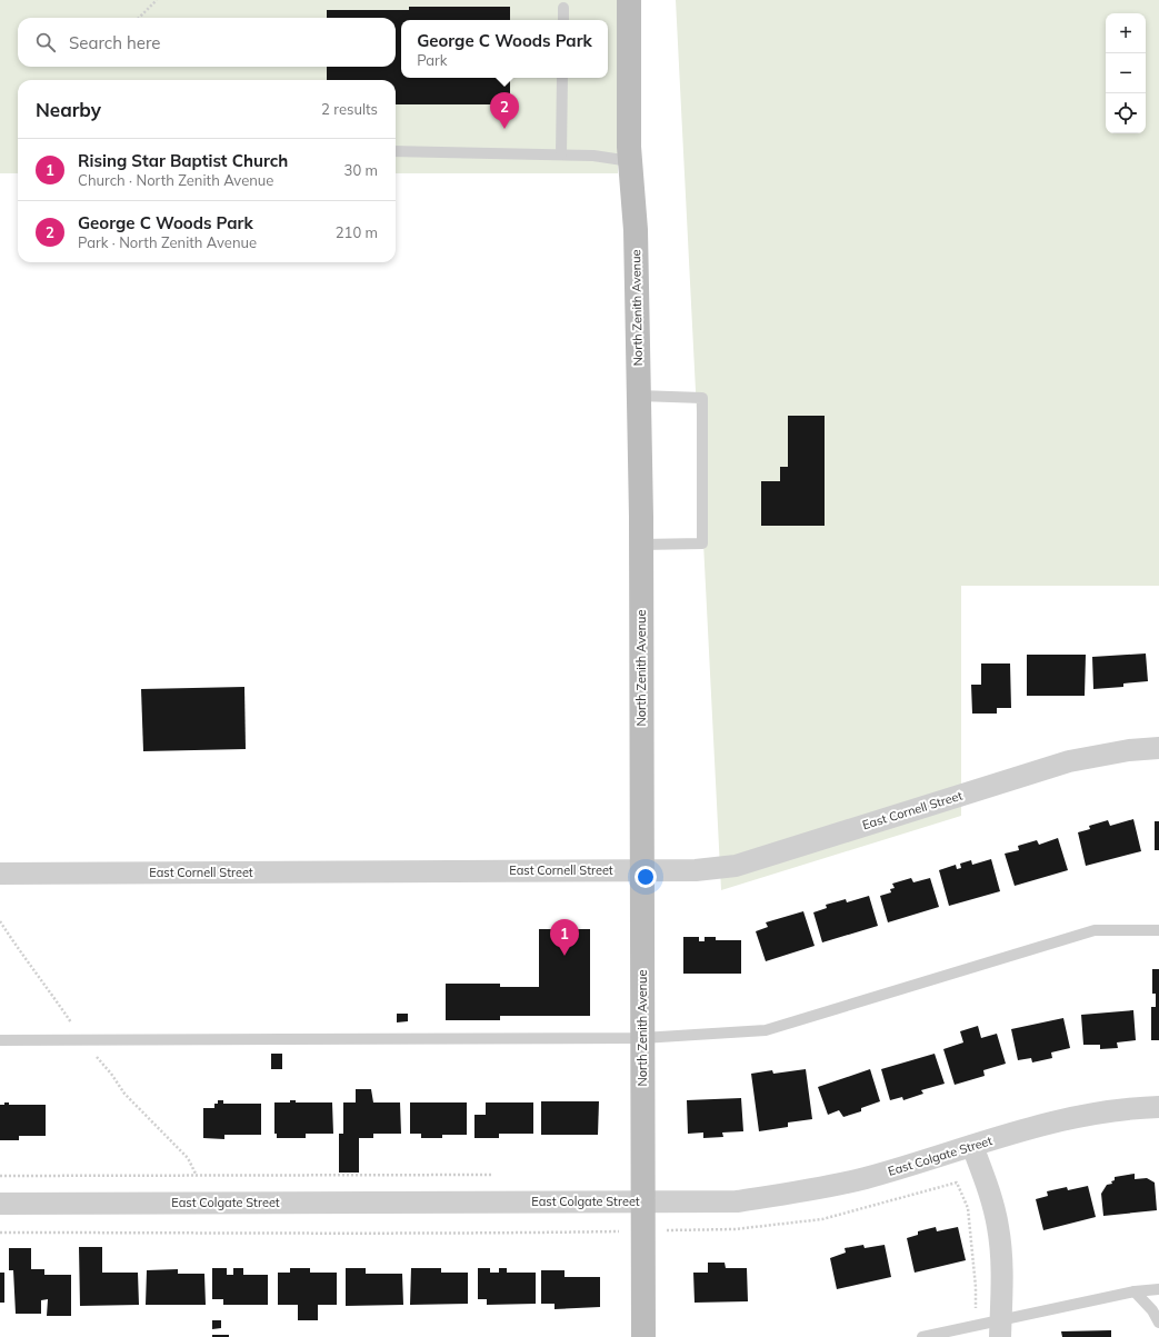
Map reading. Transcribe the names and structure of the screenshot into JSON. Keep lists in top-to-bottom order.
{
  "streets": {
    "street": ["North Zenith Avenue", "East Cornell Street", "East Colgate Street"]
  },
  "crossings": [
    ["North Zenith Avenue", "East Cornell Street"],
    ["North Zenith Avenue", "East Colgate Street"]
  ],
  "page": {
    "map_buttons": ["+", "−"],
    "search": "Search here",
    "popup": ["George C Woods Park", "Park"],
    "heading": ["Nearby", "2 results"],
    "pins": ["2", "1"],
    "list": [
      {
        "mark": "1",
        "name": "Rising Star Baptist Church",
        "note": "Church · North Zenith Avenue",
        "value": "30 m"
      },
      {
        "mark": "2",
        "name": "George C Woods Park",
        "note": "Park · North Zenith Avenue",
        "value": "210 m"
      }
    ]
  }
}
